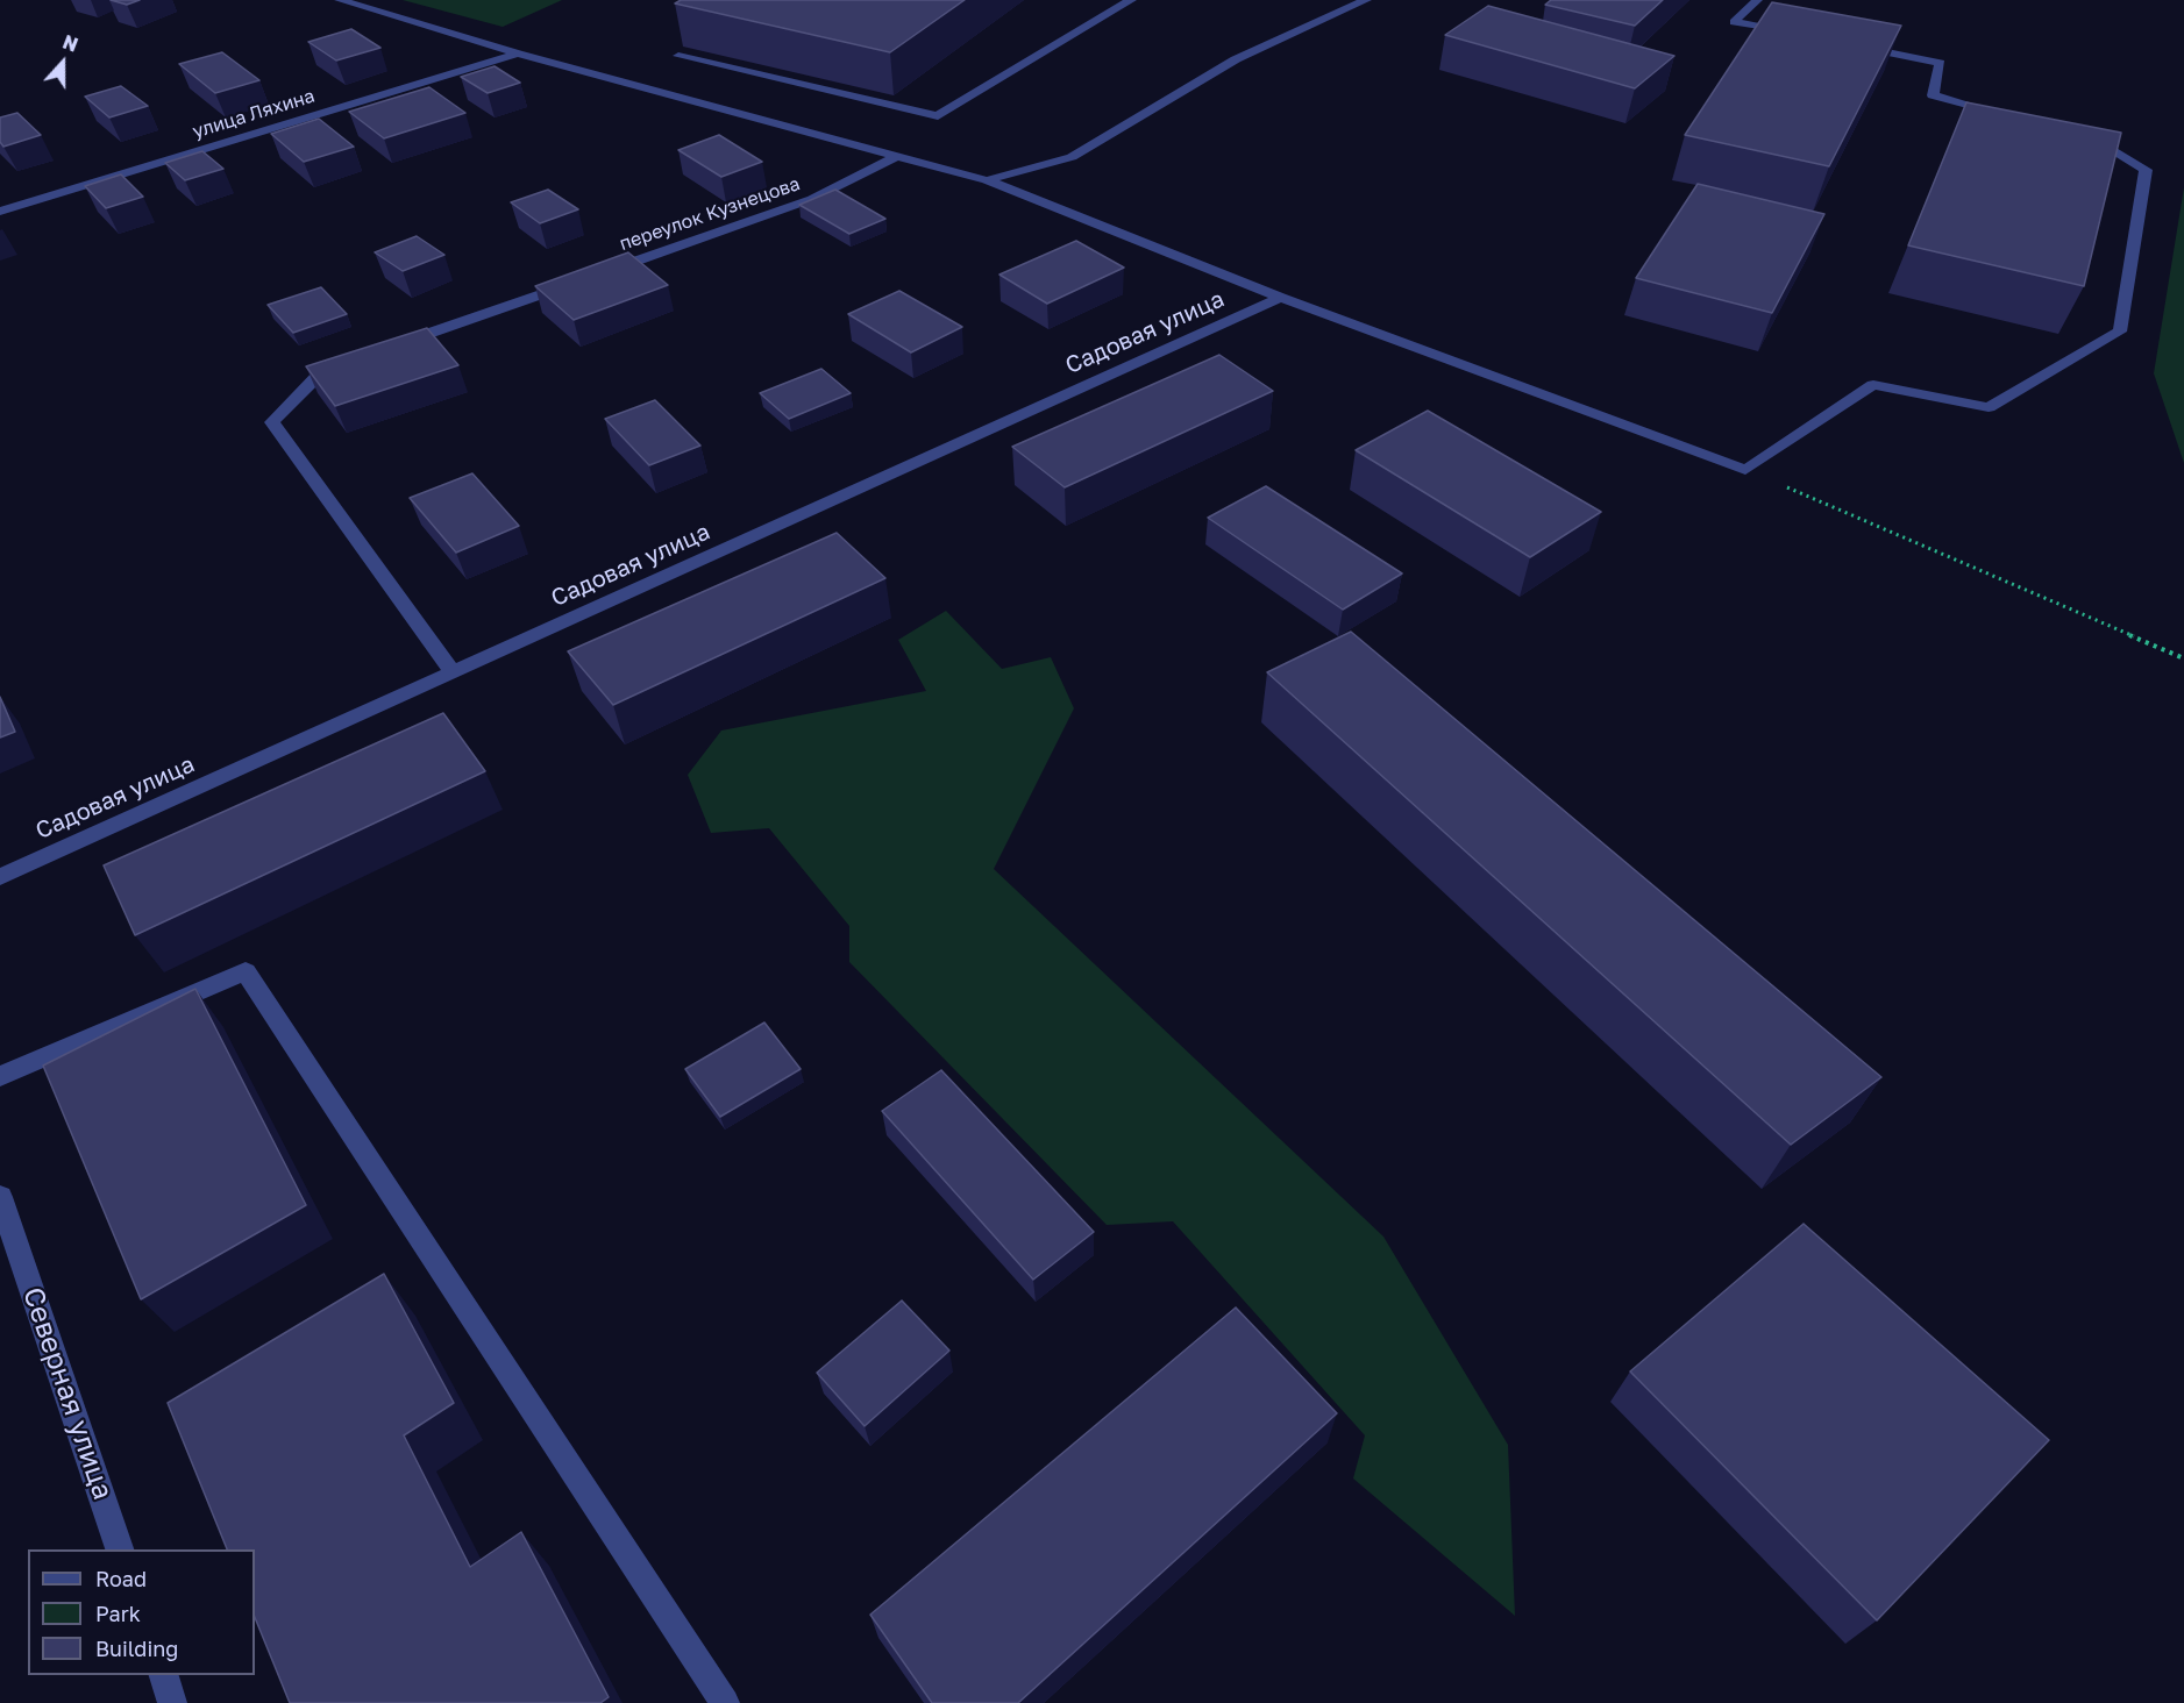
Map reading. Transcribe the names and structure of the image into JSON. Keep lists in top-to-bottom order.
{
  "streets": {
    "street": [
      "улица Ляхина",
      "переулок Кузнецова",
      "Садовая улица",
      "Северная улица"
    ]
  },
  "legend": ["Road", "Park", "Building"],
  "north": "top"
}
